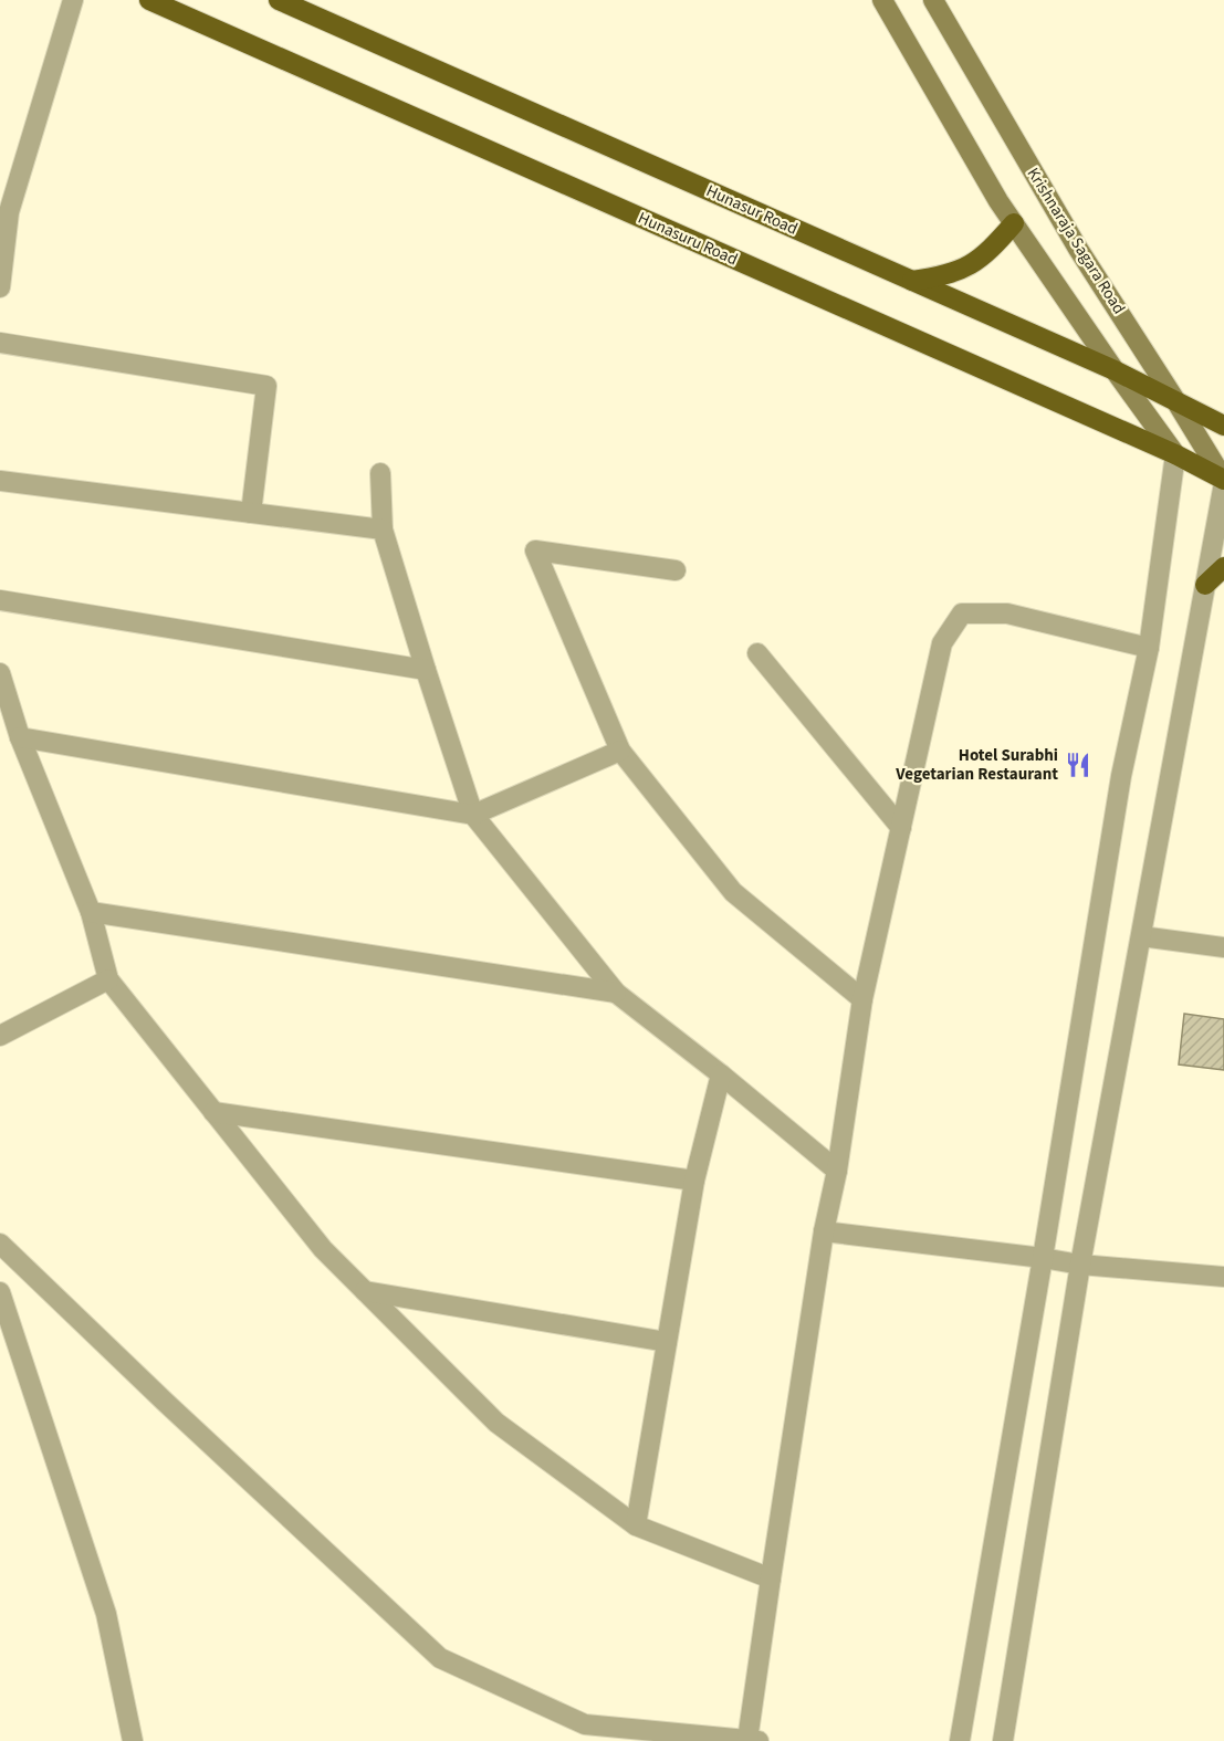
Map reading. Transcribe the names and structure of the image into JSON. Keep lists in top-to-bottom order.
{
  "streets": {
    "highway": ["Hunasur Road", "Hunasuru Road"],
    "main road": ["Krishnaraja Sagara Road"]
  },
  "crossings": [
    ["Hunasur Road", "Krishnaraja Sagara Road"],
    ["Hunasuru Road", "Krishnaraja Sagara Road"]
  ],
  "places": {
    "restaurant": ["Hotel Surabhi Vegetarian Restaurant"]
  }
}
